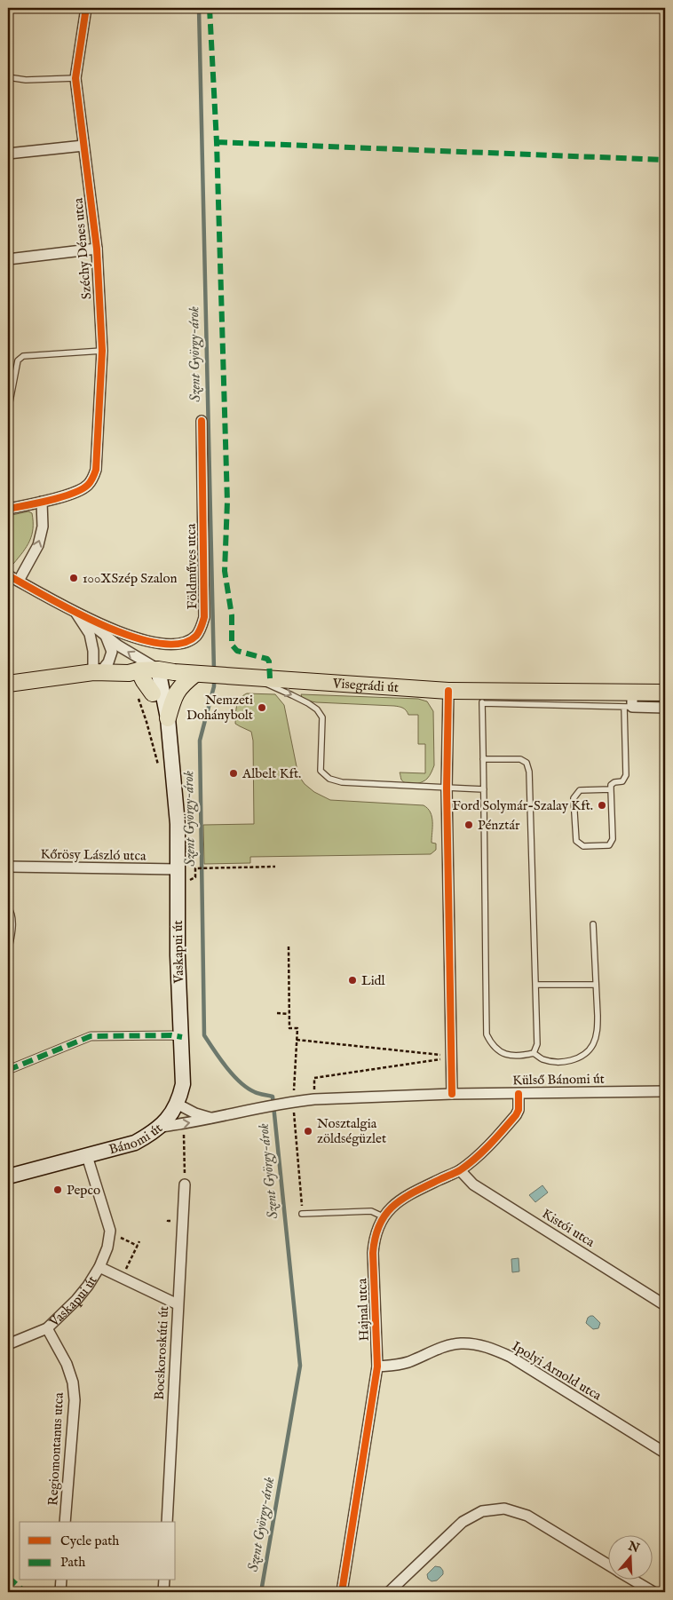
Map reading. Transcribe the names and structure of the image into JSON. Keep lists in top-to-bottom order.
{
  "streets": {
    "main road": ["Visegrádi út", "Vaskapui út", "Bánomi út"],
    "street": [
      "Széchy Dénes utca",
      "Földműves utca",
      "Kőrösy László utca",
      "Külső Bánomi út",
      "Kistói utca",
      "Hajnal utca",
      "Bocskoroskúti út",
      "Ipolyi Arnold utca",
      "Regiomontanus utca"
    ]
  },
  "crossings": [
    ["Földműves utca", "Visegrádi út"],
    ["Földműves utca", "Vaskapui út"],
    ["Visegrádi út", "Vaskapui út"],
    ["Kőrösy László utca", "Vaskapui út"],
    ["Vaskapui út", "Bánomi út"],
    ["Vaskapui út", "Regiomontanus utca"],
    ["Külső Bánomi út", "Hajnal utca"],
    ["Kistói utca", "Hajnal utca"],
    ["Hajnal utca", "Ipolyi Arnold utca"]
  ],
  "water": ["Szent György-árok"],
  "places": [
    "100XSzép Szalon",
    "Nemzeti Dohánybolt",
    "Albelt Kft.",
    "Ford Solymár-Szalay Kft.",
    "Pénztár",
    "Lidl",
    "Nosztalgia zöldségüzlet",
    "Pepco"
  ],
  "legend": ["Cycle path", "Path"],
  "north": "top"
}
